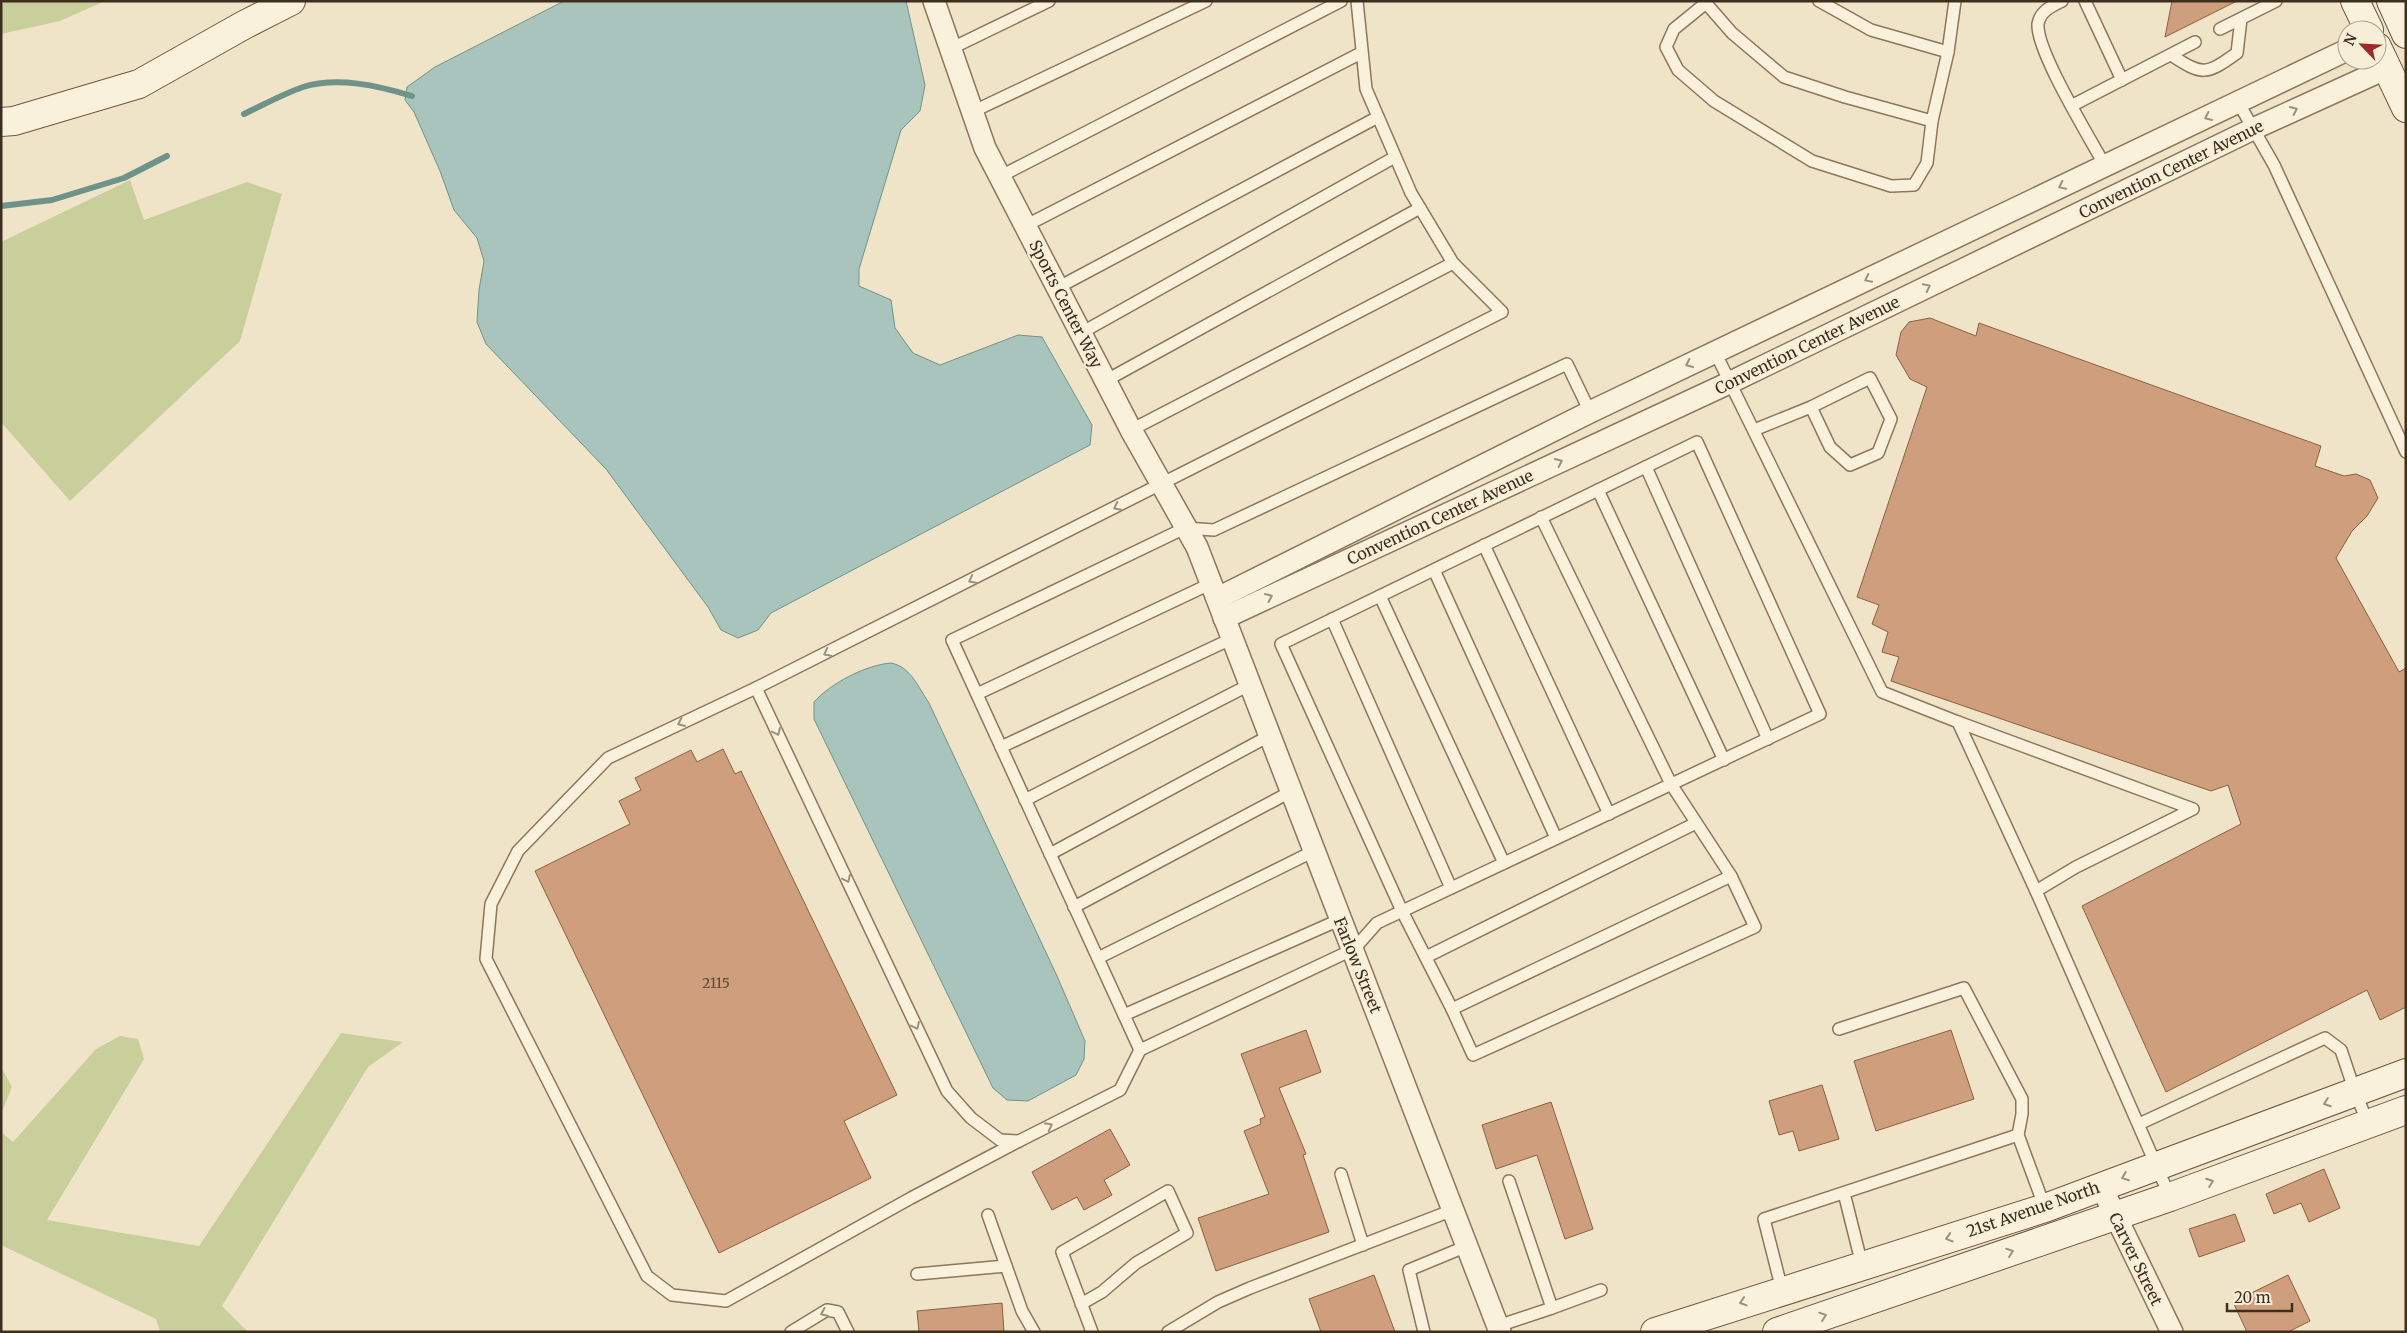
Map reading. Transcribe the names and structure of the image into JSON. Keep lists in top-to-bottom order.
{
  "streets": {
    "main road": ["21st Avenue North"],
    "street": [
      "Convention Center Avenue",
      "Sports Center Way",
      "Farlow Street",
      "Carver Street"
    ]
  },
  "crossings": [
    ["Convention Center Avenue", "Sports Center Way"],
    ["Convention Center Avenue", "Farlow Street"],
    ["Sports Center Way", "Farlow Street"],
    ["21st Avenue North", "Carver Street"]
  ],
  "house_numbers": ["2115"],
  "scale_bar": "20 m",
  "north": "top left"
}
